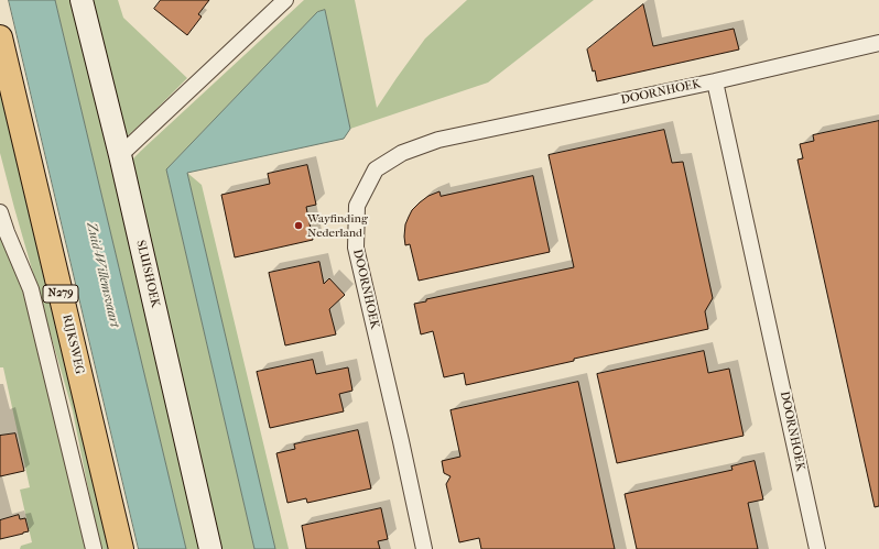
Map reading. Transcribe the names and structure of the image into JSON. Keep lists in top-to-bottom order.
{
  "streets": {
    "main road": ["N279", "RIJKSWEG"],
    "street": ["DOORNHOEK", "SLUISHOEK"]
  },
  "water": ["Zuid-Willemsvaart"],
  "places": ["Wayfinding Nederland"]
}
